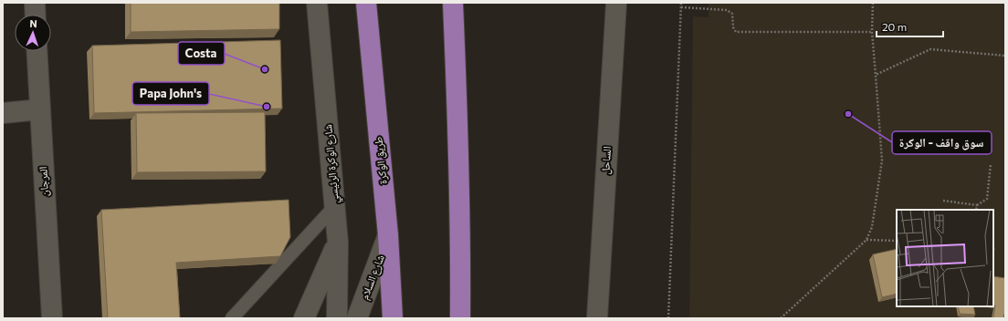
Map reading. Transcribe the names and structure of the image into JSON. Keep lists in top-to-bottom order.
{
  "streets": {
    "highway": ["طريق الوكرة"],
    "street": [
      "الساحل",
      "شارع الوكرة الرئيسي",
      "المرجان",
      "شارع السلام"
    ]
  },
  "crossings": [
    ["طريق الوكرة", "شارع السلام"]
  ],
  "places": ["Costa", "Papa John's", "سوق واقف - الوكرة"],
  "scale_bar": "20 m",
  "north": "top"
}
